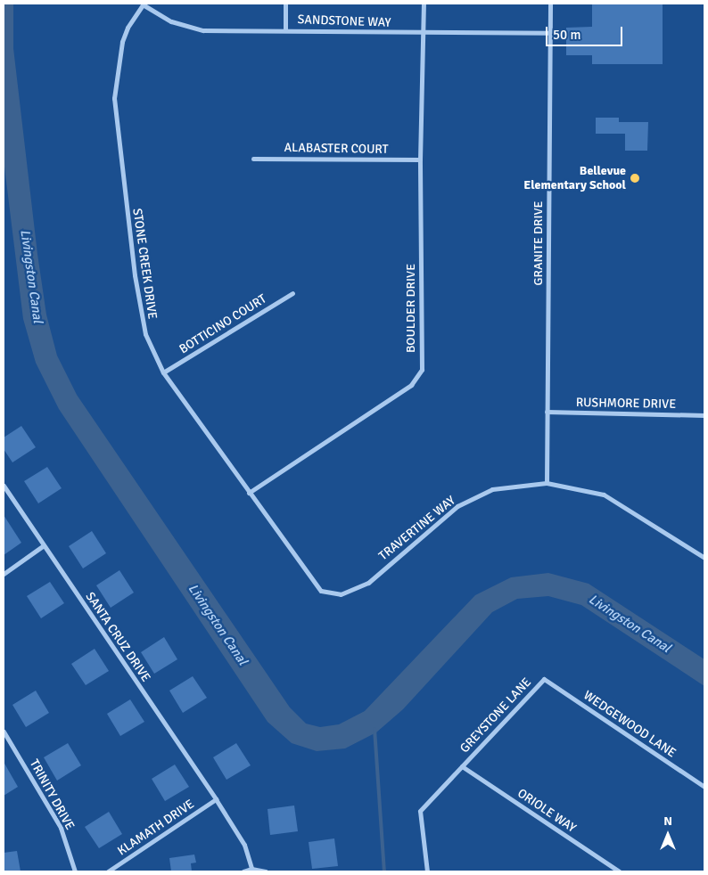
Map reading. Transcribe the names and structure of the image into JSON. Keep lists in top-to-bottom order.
{
  "streets": {
    "street": [
      "SANDSTONE WAY",
      "ALABASTER COURT",
      "GRANITE DRIVE",
      "STONE CREEK DRIVE",
      "BOULDER DRIVE",
      "BOTTICINO COURT",
      "RUSHMORE DRIVE",
      "TRAVERTINE WAY",
      "SANTA CRUZ DRIVE",
      "GREYSTONE LANE",
      "WEDGEWOOD LANE",
      "TRINITY DRIVE",
      "ORIOLE WAY",
      "KLAMATH DRIVE"
    ]
  },
  "crossings": [
    ["SANDSTONE WAY", "GRANITE DRIVE"],
    ["SANDSTONE WAY", "STONE CREEK DRIVE"],
    ["SANDSTONE WAY", "BOULDER DRIVE"],
    ["ALABASTER COURT", "BOULDER DRIVE"],
    ["GRANITE DRIVE", "RUSHMORE DRIVE"],
    ["GRANITE DRIVE", "TRAVERTINE WAY"],
    ["STONE CREEK DRIVE", "BOULDER DRIVE"],
    ["STONE CREEK DRIVE", "BOTTICINO COURT"],
    ["STONE CREEK DRIVE", "TRAVERTINE WAY"],
    ["SANTA CRUZ DRIVE", "KLAMATH DRIVE"],
    ["GREYSTONE LANE", "WEDGEWOOD LANE"],
    ["GREYSTONE LANE", "ORIOLE WAY"]
  ],
  "water": ["Livingston Canal"],
  "places": ["Bellevue Elementary School"],
  "scale_bar": "50 m",
  "north": "top"
}
